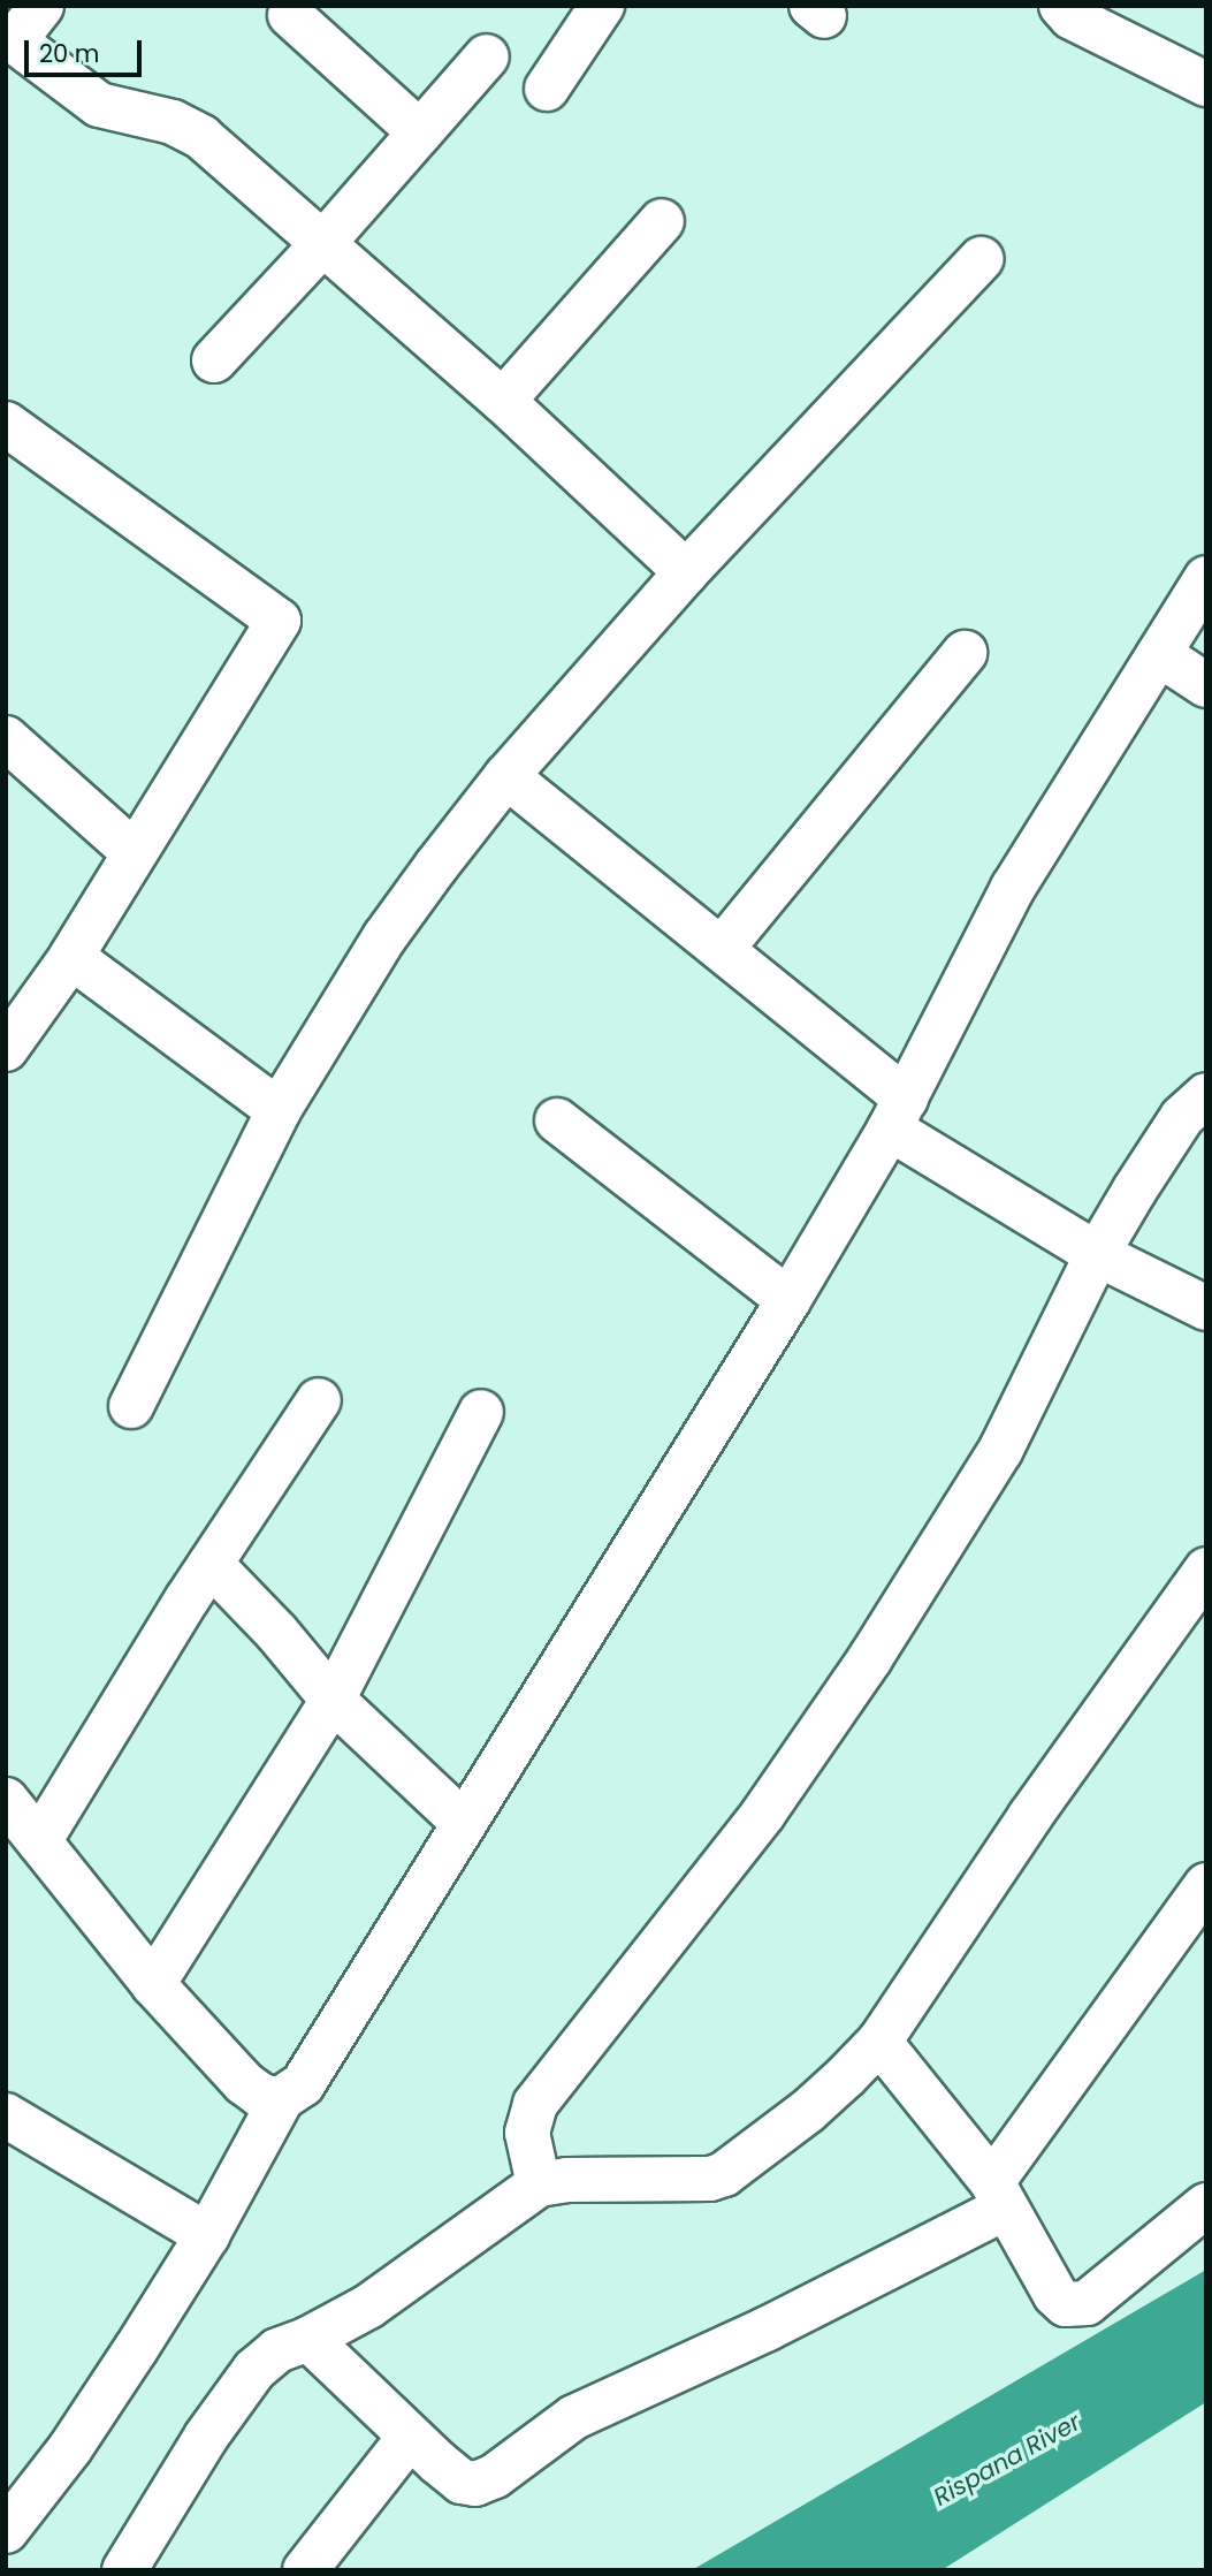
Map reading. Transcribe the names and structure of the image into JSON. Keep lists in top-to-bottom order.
{
  "water": ["Rispana River"],
  "scale_bar": "20 m"
}
